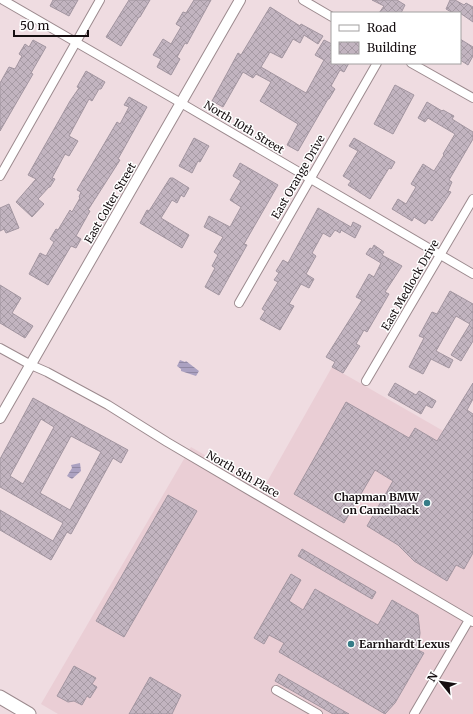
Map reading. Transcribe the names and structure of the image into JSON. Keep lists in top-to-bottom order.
{
  "streets": {
    "street": [
      "North 10th Street",
      "East Orange Drive",
      "East Colter Street",
      "East Medlock Drive",
      "North 8th Place"
    ]
  },
  "crossings": [
    ["North 10th Street", "East Orange Drive"],
    ["North 10th Street", "East Colter Street"],
    ["North 10th Street", "East Medlock Drive"],
    ["East Colter Street", "North 8th Place"]
  ],
  "places": ["Chapman BMW on Camelback", "Earnhardt Lexus"],
  "legend": ["Road", "Building"],
  "scale_bar": "50 m",
  "north": "top left"
}
